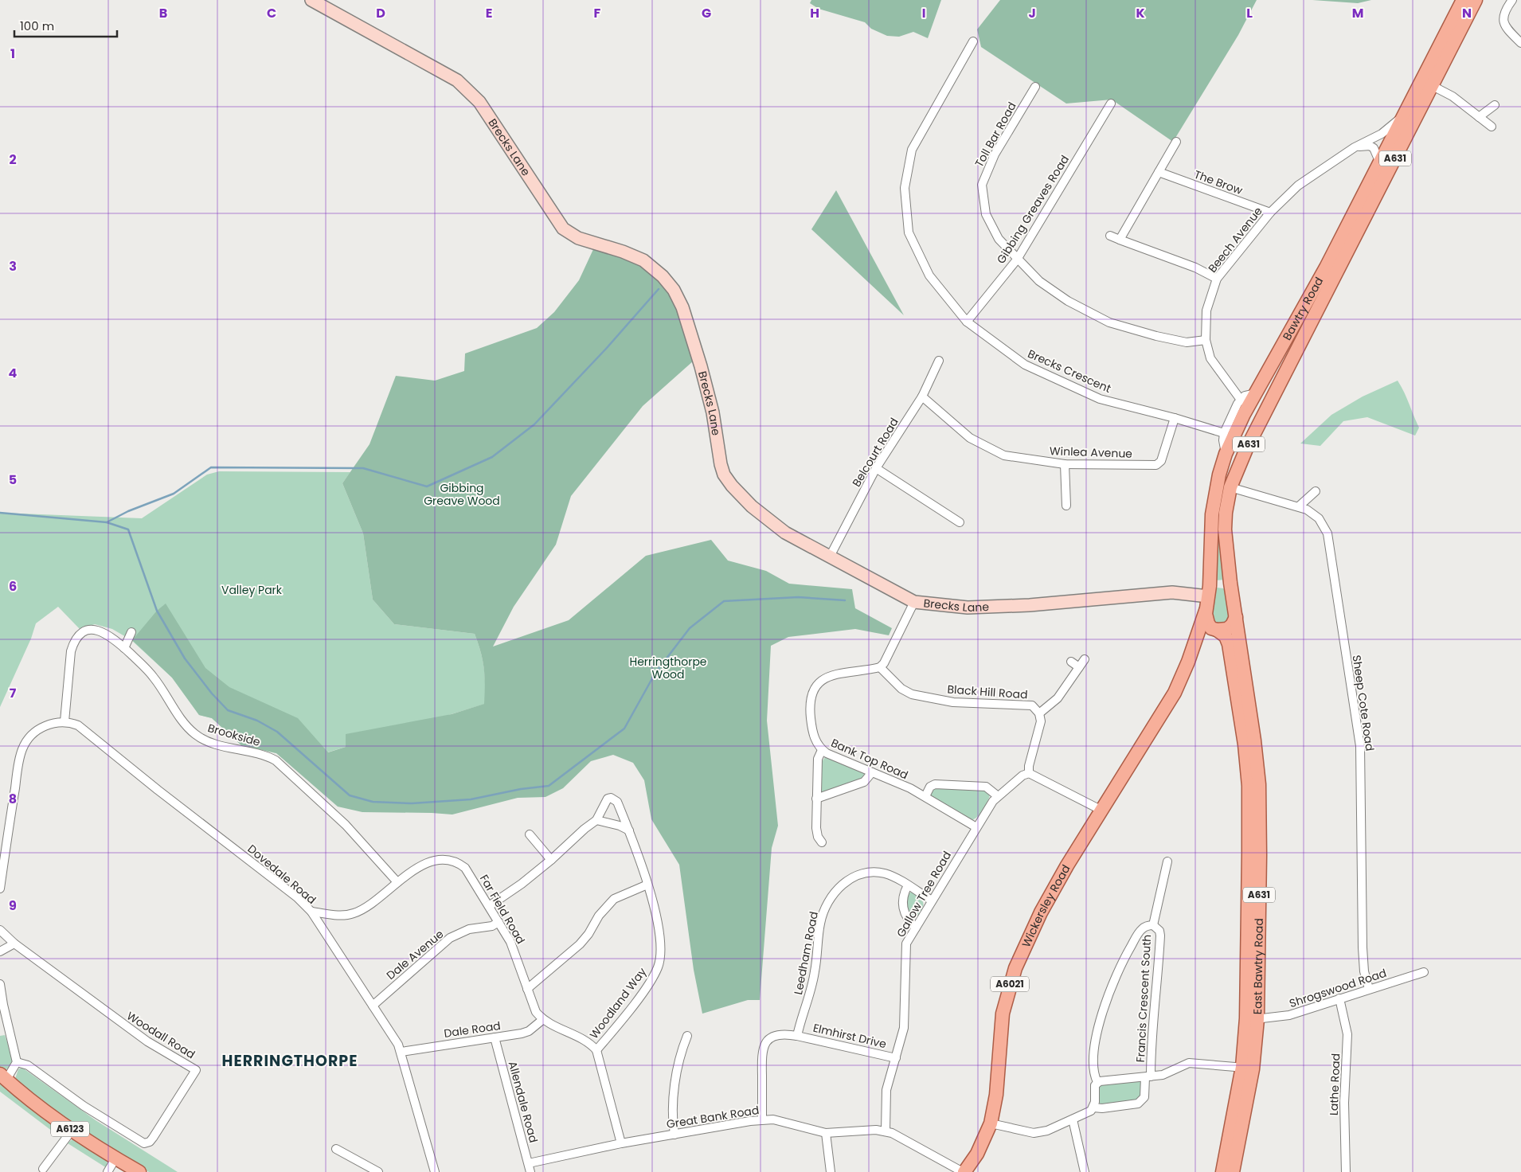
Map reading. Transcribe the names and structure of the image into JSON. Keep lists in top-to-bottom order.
{
  "streets": {
    "main road": [
      "A631",
      "Bawtry Road",
      "Wickersley Road",
      "East Bawtry Road",
      "A6021",
      "A6123"
    ],
    "street": [
      "Toll Bar Road",
      "Brecks Lane",
      "The Brow",
      "Gibbing Greaves Road",
      "Beech Avenue",
      "Brecks Crescent",
      "Belcourt Road",
      "Winlea Avenue",
      "Black Hill Road",
      "Sheep Cote Road",
      "Brookside",
      "Bank Top Road",
      "Dovedale Road",
      "Gallow Tree Road",
      "Far Field Road",
      "Leedham Road",
      "Dale Avenue",
      "Shrogswood Road",
      "Francis Crescent South",
      "Woodland Way",
      "Dale Road",
      "Woodall Road",
      "Elmhirst Drive",
      "Lathe Road",
      "Allendale Road",
      "Great Bank Road"
    ]
  },
  "crossings": [
    ["Toll Bar Road", "Gibbing Greaves Road"],
    ["Toll Bar Road", "Beech Avenue"],
    ["Brecks Lane", "Bawtry Road"],
    ["Brecks Lane", "Belcourt Road"],
    ["A631", "Bawtry Road"],
    ["A631", "Wickersley Road"],
    ["A631", "East Bawtry Road"],
    ["The Brow", "Beech Avenue"],
    ["Gibbing Greaves Road", "Brecks Crescent"],
    ["Beech Avenue", "Bawtry Road"],
    ["Bawtry Road", "Sheep Cote Road"],
    ["Bawtry Road", "Wickersley Road"],
    ["Bawtry Road", "East Bawtry Road"],
    ["Brecks Crescent", "Winlea Avenue"],
    ["Belcourt Road", "Winlea Avenue"],
    ["Black Hill Road", "Bank Top Road"],
    ["Sheep Cote Road", "Shrogswood Road"],
    ["Brookside", "Dovedale Road"],
    ["Brookside", "Far Field Road"],
    ["Bank Top Road", "Gallow Tree Road"],
    ["Dovedale Road", "Far Field Road"],
    ["Dovedale Road", "Dale Avenue"],
    ["Dovedale Road", "Dale Road"],
    ["Gallow Tree Road", "Leedham Road"],
    ["Gallow Tree Road", "Elmhirst Drive"],
    ["Gallow Tree Road", "Great Bank Road"],
    ["Wickersley Road", "East Bawtry Road"],
    ["Wickersley Road", "Great Bank Road"],
    ["Far Field Road", "Dale Avenue"],
    ["Far Field Road", "Dale Road"],
    ["Leedham Road", "Elmhirst Drive"],
    ["East Bawtry Road", "Shrogswood Road"],
    ["Shrogswood Road", "Lathe Road"],
    ["Dale Road", "Allendale Road"],
    ["Allendale Road", "Great Bank Road"]
  ],
  "districts": ["HERRINGTHORPE"],
  "parks": ["Gibbing Greave Wood", "Valley Park", "Herringthorpe Wood"],
  "scale_bar": "100 m",
  "grid": {
    "columns": [
      "B",
      "C",
      "D",
      "E",
      "F",
      "G",
      "H",
      "I",
      "J",
      "K",
      "L",
      "M",
      "N"
    ],
    "rows": [
      "1",
      "2",
      "3",
      "4",
      "5",
      "6",
      "7",
      "8",
      "9"
    ]
  }
}
